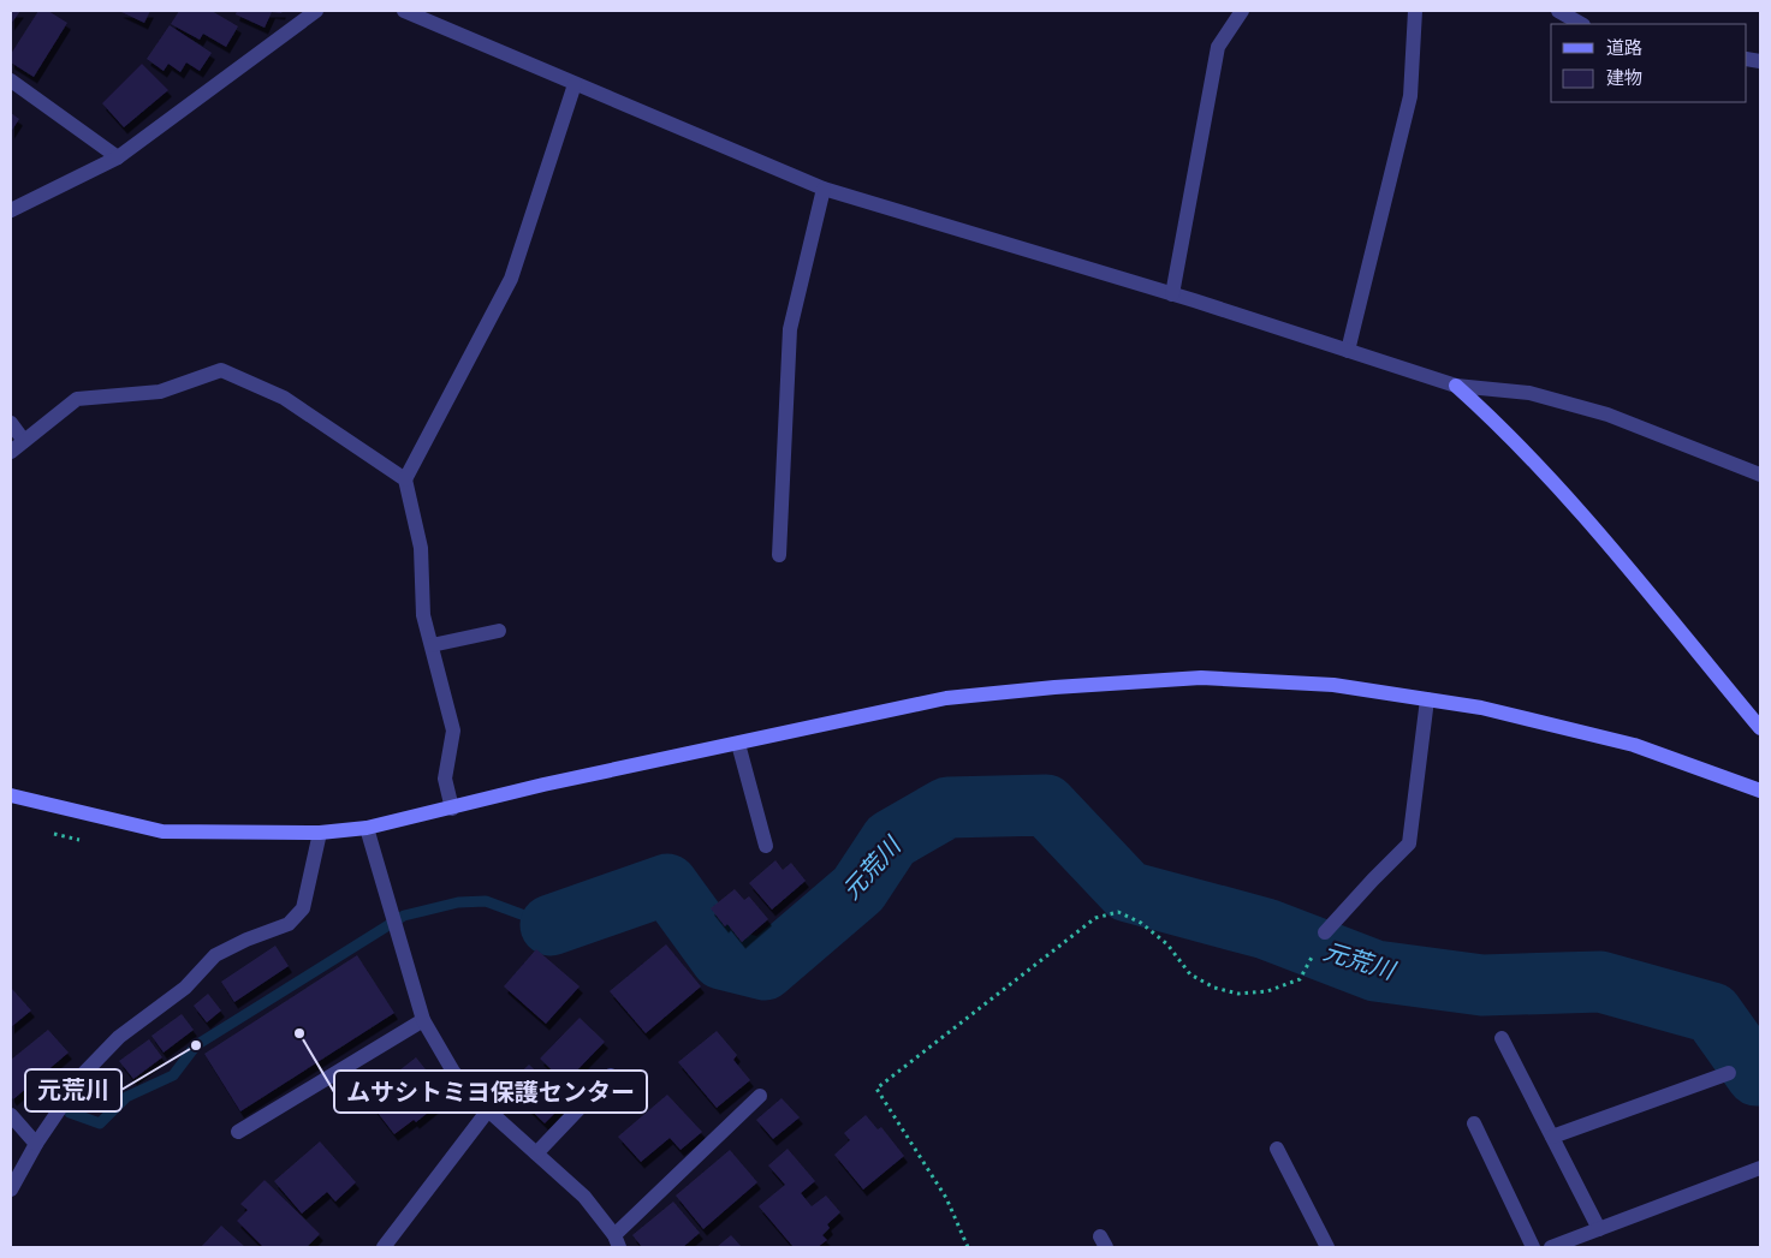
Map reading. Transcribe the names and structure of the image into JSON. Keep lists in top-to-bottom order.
{
  "water": ["元荒川"],
  "places": ["ムサシトミヨ保護センター", "元荒川"],
  "legend": ["道路", "建物"]
}
